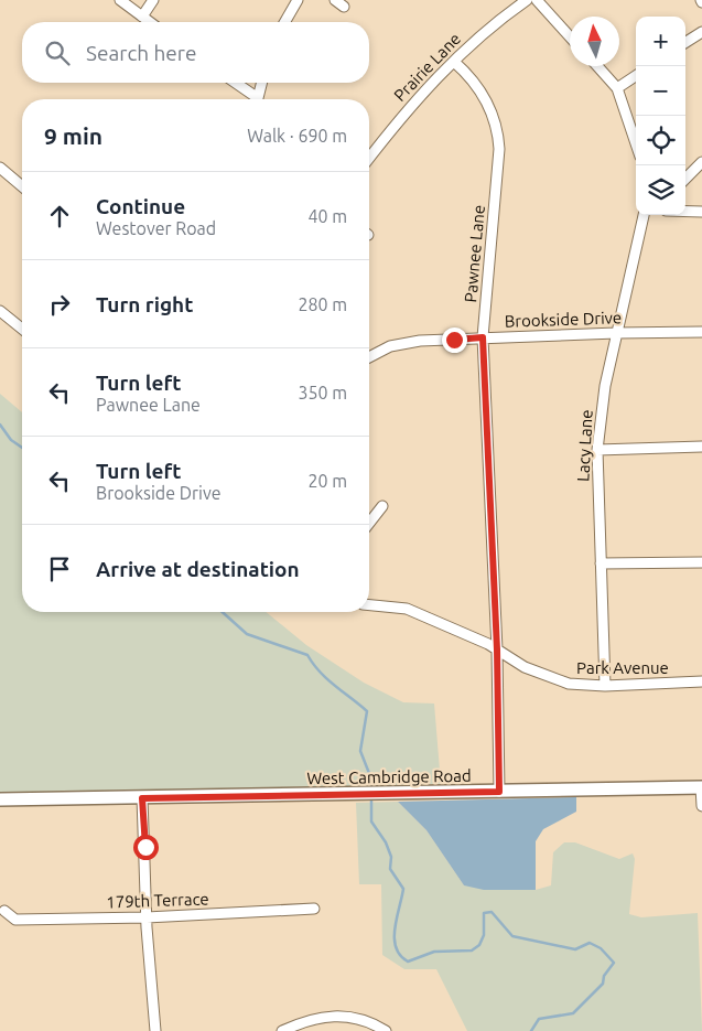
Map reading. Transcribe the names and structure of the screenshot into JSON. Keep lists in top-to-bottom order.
{
  "streets": {
    "street": [
      "Prairie Lane",
      "Pawnee Lane",
      "Brookside Drive",
      "Lacy Lane",
      "Park Avenue",
      "West Cambridge Road",
      "179th Terrace"
    ]
  },
  "crossings": [
    ["Prairie Lane", "Pawnee Lane"],
    ["Pawnee Lane", "Brookside Drive"],
    ["Pawnee Lane", "Park Avenue"],
    ["Pawnee Lane", "West Cambridge Road"],
    ["Brookside Drive", "Lacy Lane"],
    ["Lacy Lane", "Park Avenue"]
  ],
  "north": "top",
  "page": {
    "map_buttons": ["+", "−"],
    "search": "Search here",
    "heading": ["9 min", "Walk · 690 m"],
    "list": [
      ["Continue", "Westover Road", "40 m"],
      ["Turn right", "280 m"],
      ["Turn left", "Pawnee Lane", "350 m"],
      ["Turn left", "Brookside Drive", "20 m"],
      "Arrive at destination"
    ]
  }
}
